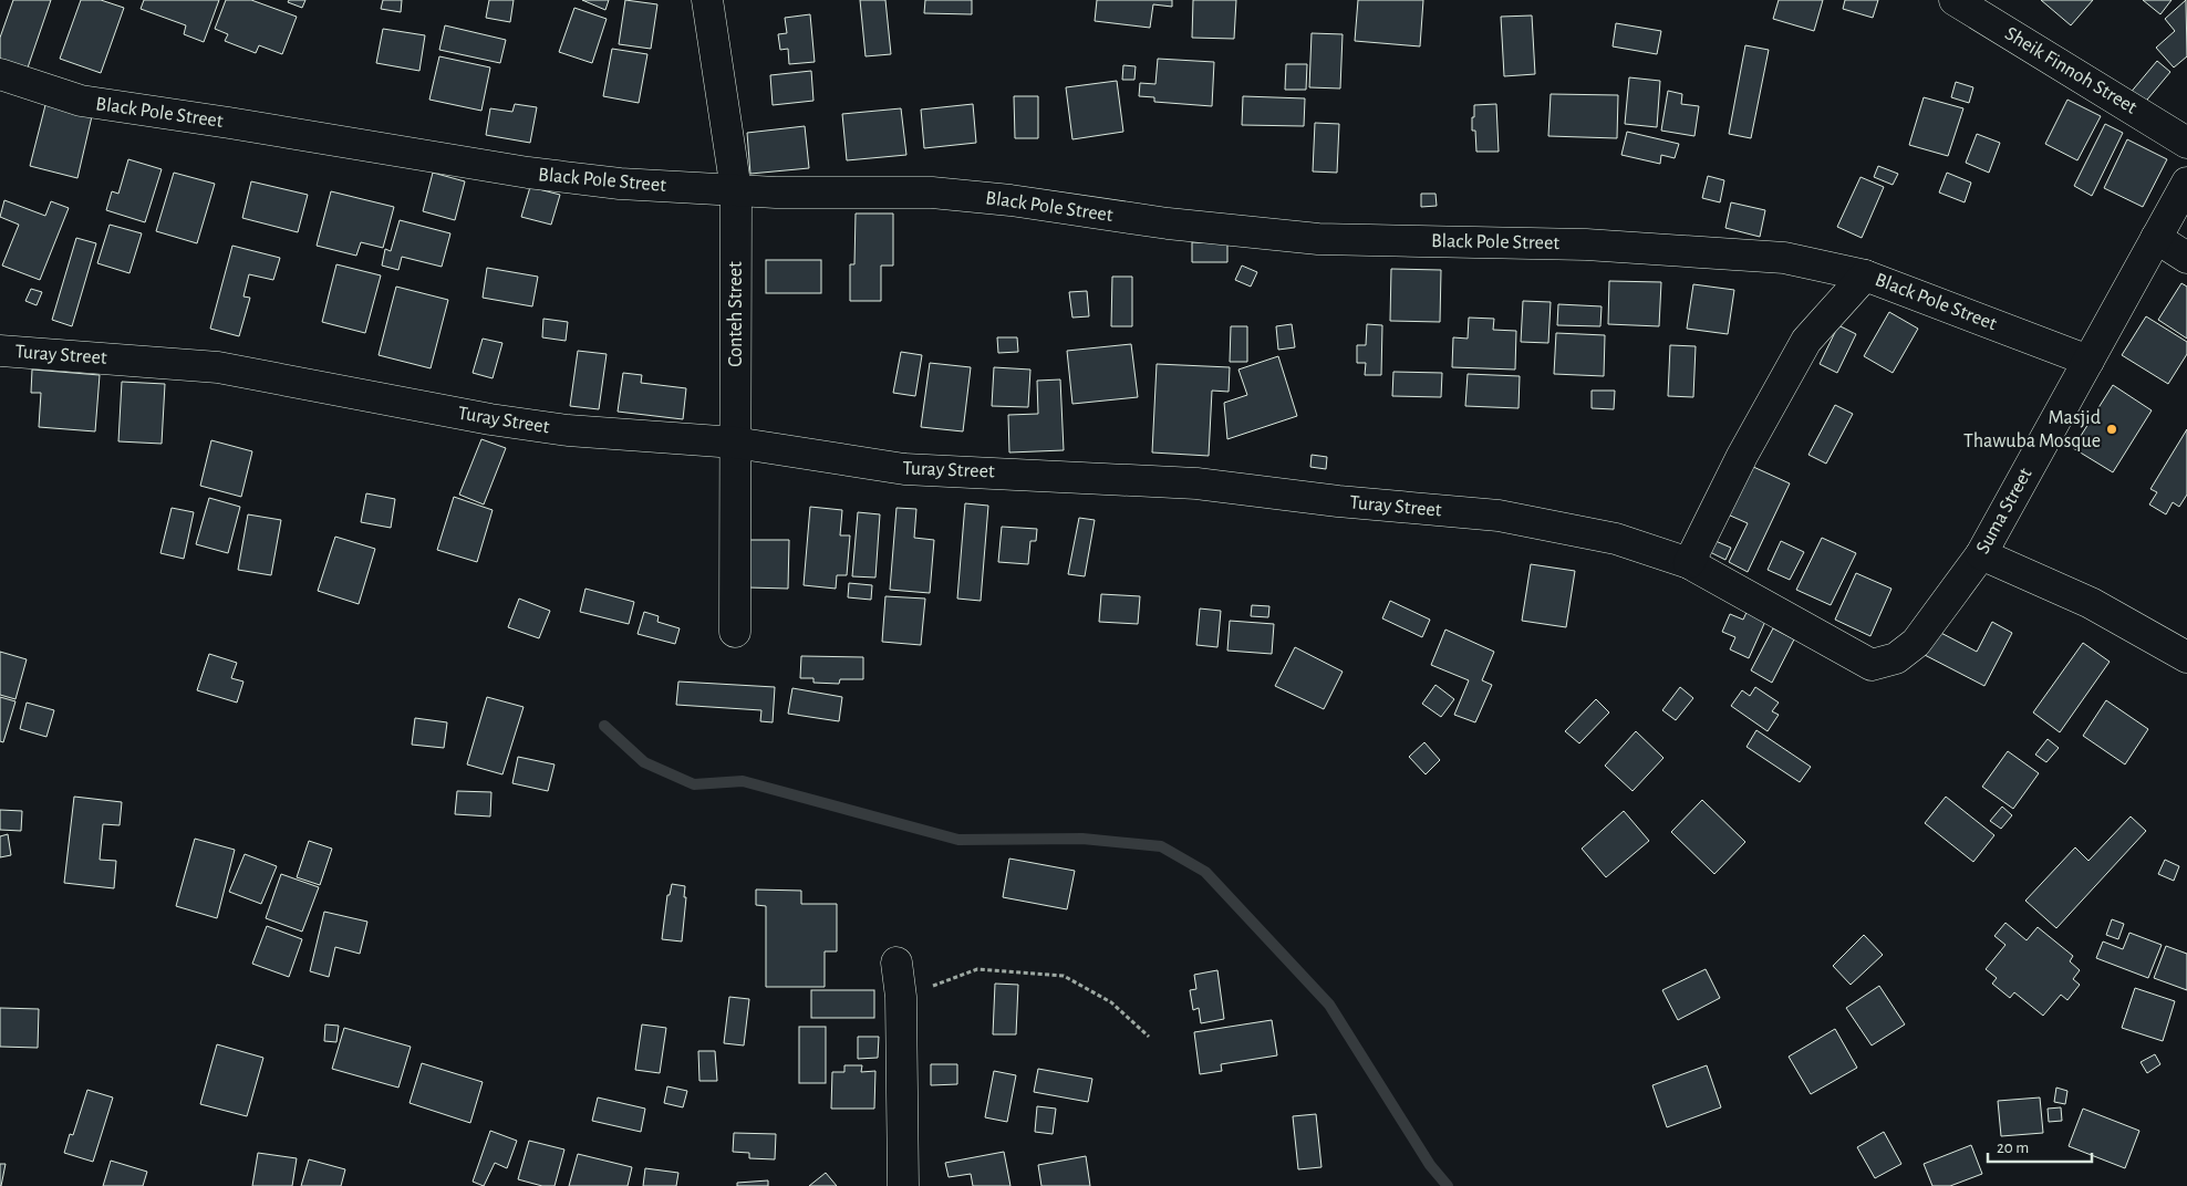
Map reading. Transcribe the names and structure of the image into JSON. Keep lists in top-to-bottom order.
{
  "streets": {
    "street": [
      "Sheik Finnoh Street",
      "Black Pole Street",
      "Conteh Street",
      "Turay Street",
      "Suma Street"
    ]
  },
  "crossings": [
    ["Black Pole Street", "Conteh Street"],
    ["Black Pole Street", "Suma Street"],
    ["Conteh Street", "Turay Street"],
    ["Turay Street", "Suma Street"]
  ],
  "places": ["Masjid Thawuba Mosque"],
  "scale_bar": "20 m"
}
